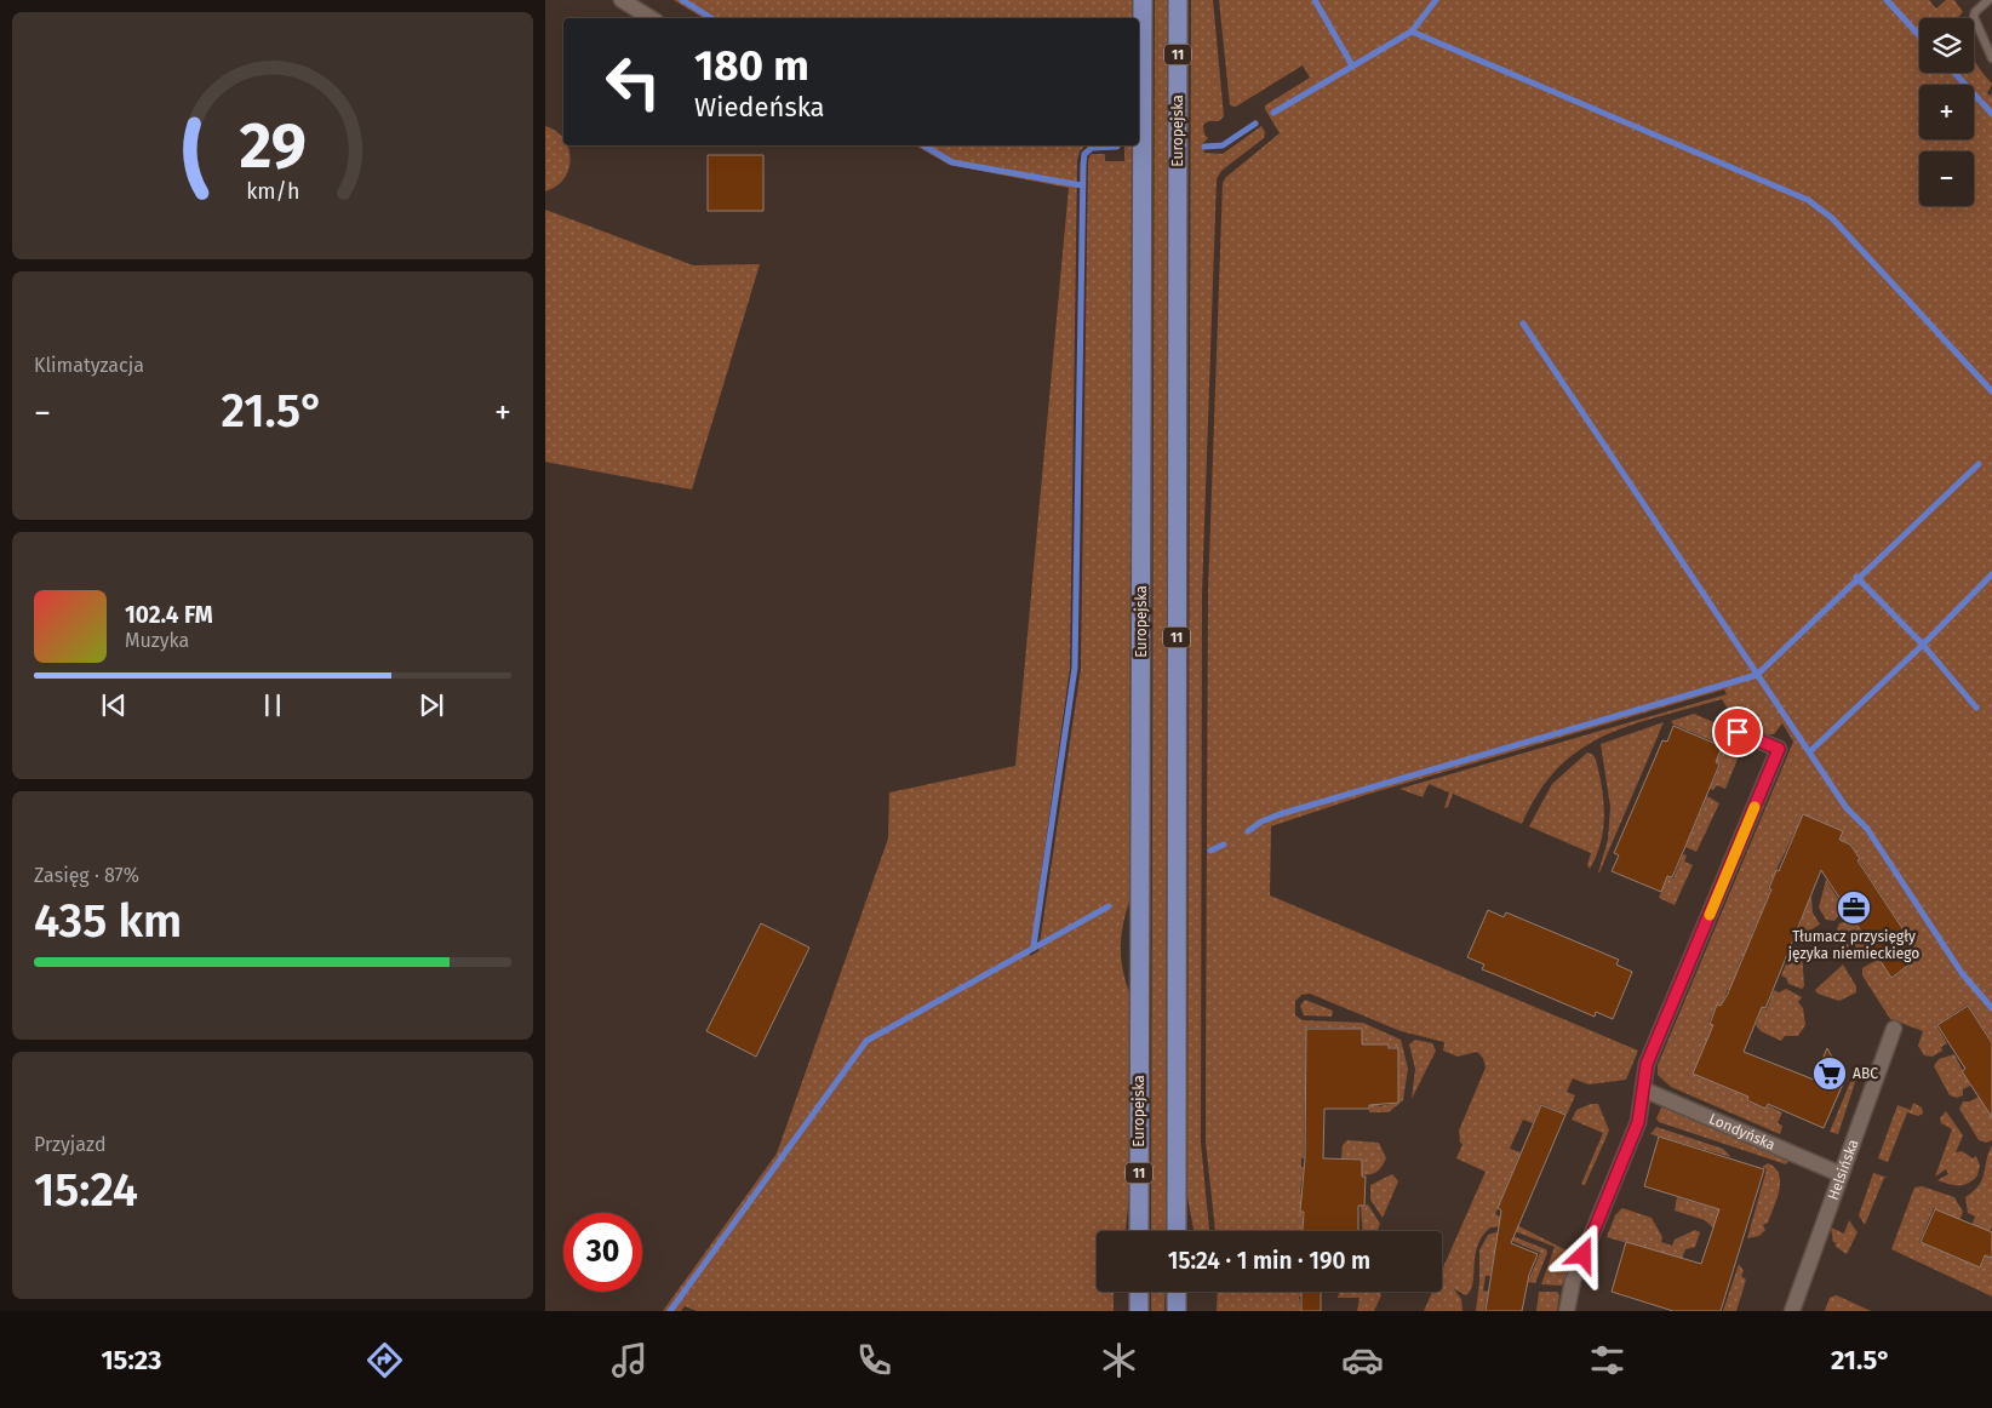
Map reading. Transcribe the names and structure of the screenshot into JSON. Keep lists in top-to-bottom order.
{
  "streets": {
    "main road": ["11", "Europejska"],
    "street": ["Londyńska", "Helsińska"]
  },
  "crossings": [
    ["Londyńska", "Helsińska"]
  ],
  "places": {
    "office": ["Tłumacz przysięgły języka niemieckiego"],
    "supermarket": ["ABC"]
  },
  "page": {
    "map_buttons": ["+", "−"],
    "turn": ["180 m", "Wiedeńska"],
    "tile": [
      "Klimatyzacja",
      ["Zasięg · 87%", "435 km"],
      ["Przyjazd", "15:24"]
    ],
    "heat": ["−", "21.5°", "+"],
    "song": ["102.4 FM", "Muzyka"],
    "limit": "30",
    "trip": "15:24 · 1 min · 190 m",
    "tabs": ["15:23", "21.5°"],
    "gauge": ["29", "km/h"]
  }
}
